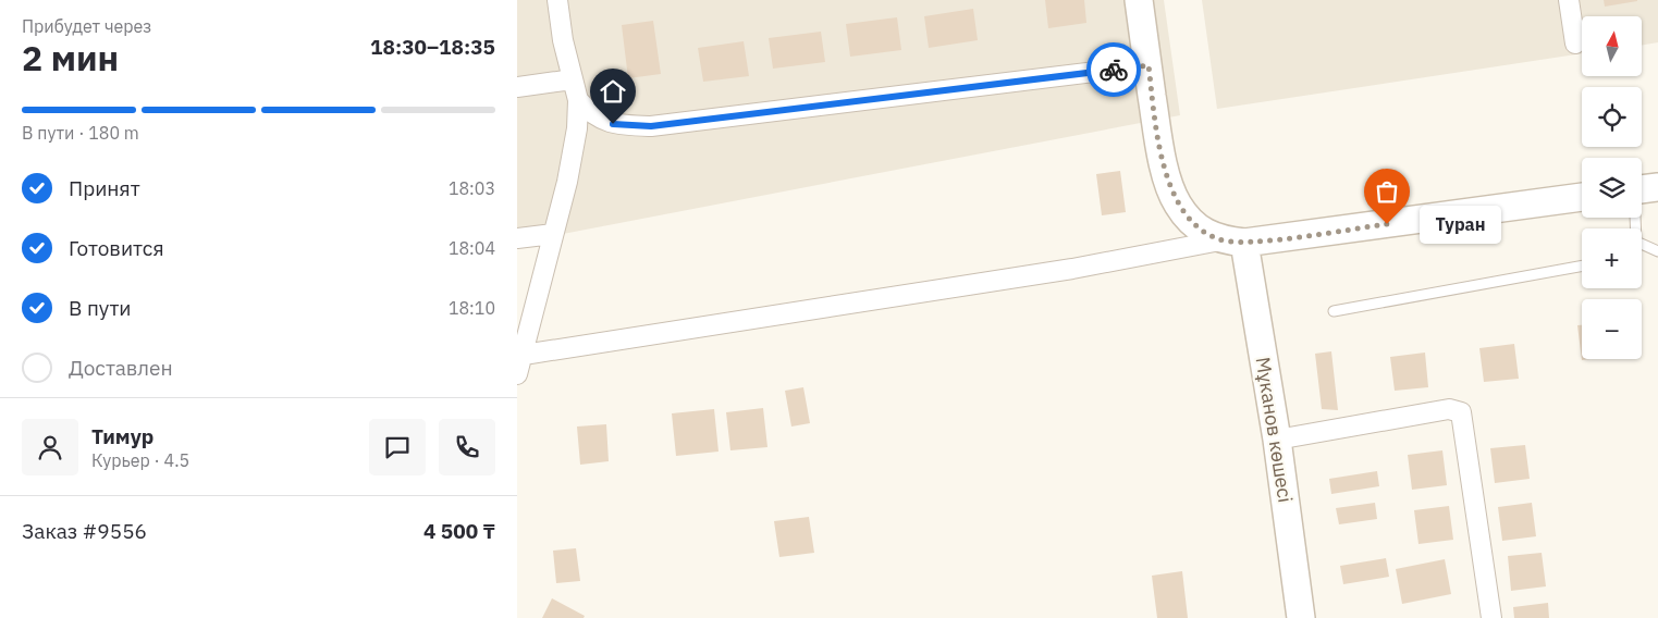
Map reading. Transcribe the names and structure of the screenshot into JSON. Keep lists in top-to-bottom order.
{
  "streets": {
    "main road": ["Мұканов көшесі"]
  },
  "places": ["Туран"],
  "north": "top",
  "page": {
    "heading": ["2 мин", "Прибудет через", "18:30–18:35"],
    "panel": [
      "Тимур",
      "Курьер · 4.5",
      "Заказ #9556",
      "4 500 ₸"
    ],
    "map_buttons": ["+", "−"],
    "bar": "В пути · 180 m",
    "list": [
      ["Принят", "18:03"],
      ["Готовится", "18:04"],
      ["В пути", "18:10"],
      "Доставлен"
    ],
    "bubble": "Туран"
  }
}
